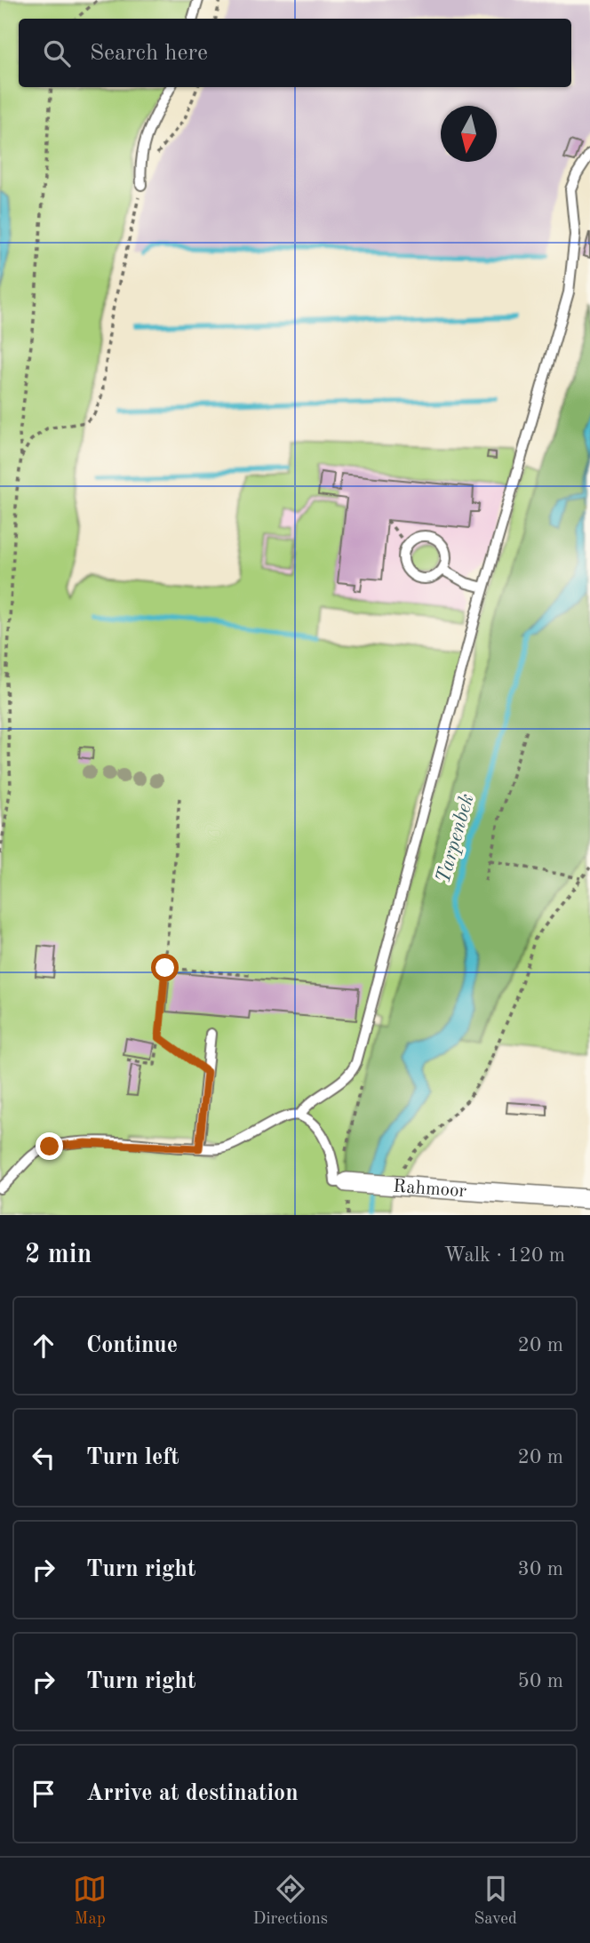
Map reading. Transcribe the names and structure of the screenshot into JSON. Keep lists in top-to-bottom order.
{
  "streets": {
    "street": ["Rahmoor"]
  },
  "water": ["Tarpenbek"],
  "north": "bottom",
  "page": {
    "search": "Search here",
    "heading": ["2 min", "Walk · 120 m"],
    "list": [
      ["Continue", "20 m"],
      ["Turn left", "20 m"],
      ["Turn right", "30 m"],
      ["Turn right", "50 m"],
      "Arrive at destination"
    ],
    "nav": ["Map", "Directions", "Saved"]
  }
}
